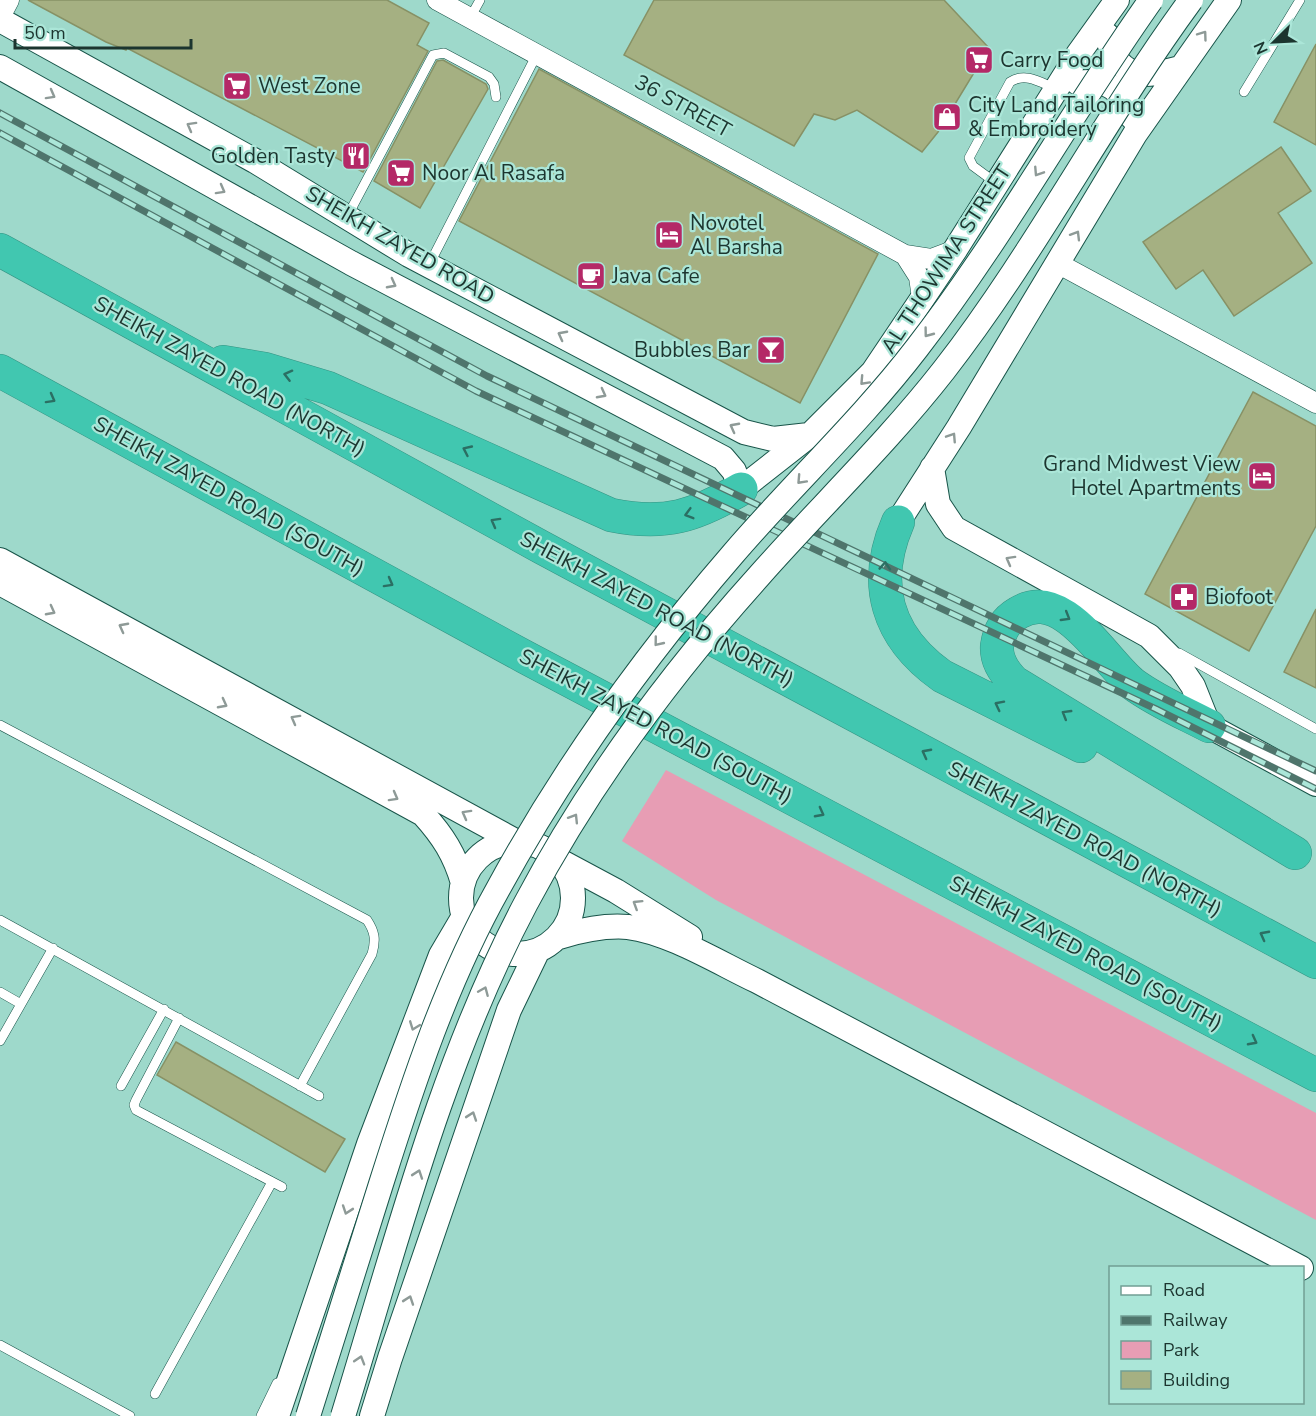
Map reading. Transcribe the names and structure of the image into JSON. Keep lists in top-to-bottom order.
{
  "streets": {
    "highway": ["SHEIKH ZAYED ROAD (NORTH)", "SHEIKH ZAYED ROAD (SOUTH)"],
    "street": ["36 STREET", "SHEIKH ZAYED ROAD", "AL THOWIMA STREET"]
  },
  "crossings": [
    ["36 STREET", "AL THOWIMA STREET"],
    ["SHEIKH ZAYED ROAD", "AL THOWIMA STREET"]
  ],
  "places": {
    "supermarket": ["Carry Food", "West Zone", "Noor Al Rasafa"],
    "shop": ["City Land Tailoring & Embroidery"],
    "restaurant": ["Golden Tasty"],
    "hotel": ["Novotel Al Barsha", "Grand Midwest View Hotel Apartments"],
    "cafe": ["Java Cafe"],
    "bar": ["Bubbles Bar"],
    "pharmacy": ["Biofoot"]
  },
  "legend": [
    "Road",
    "Railway",
    "Park",
    "Building"
  ],
  "scale_bar": "50 m",
  "north": "bottom left"
}
